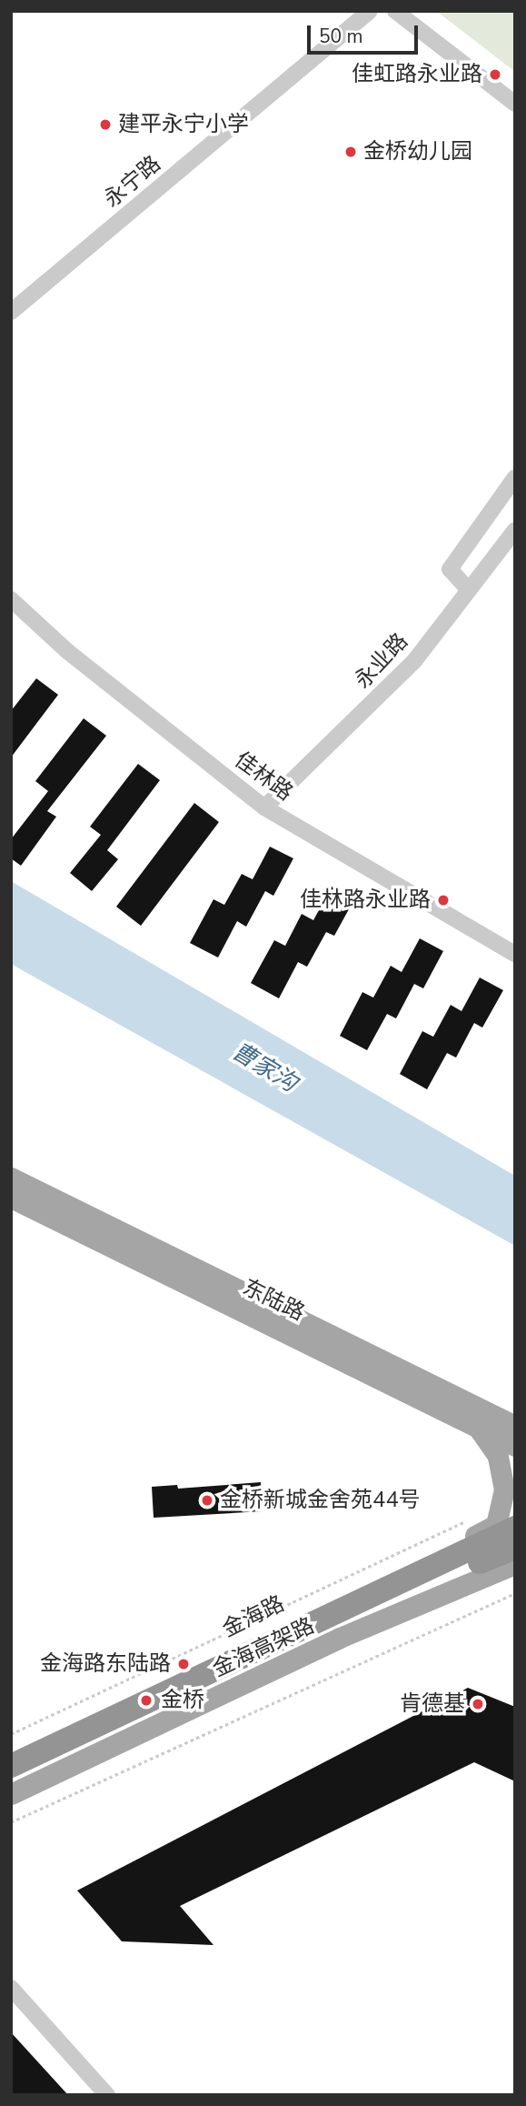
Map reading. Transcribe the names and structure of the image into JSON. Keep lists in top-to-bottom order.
{
  "streets": {
    "highway": ["金海高架路"],
    "main road": ["东陆路", "金海路"],
    "street": ["永宁路", "永业路", "佳林路"]
  },
  "crossings": [
    ["永业路", "佳林路"]
  ],
  "water": ["曹家沟"],
  "places": [
    "佳虹路永业路",
    "建平永宁小学",
    "金桥幼儿园",
    "佳林路永业路",
    "金桥新城金舍苑44号",
    "金海路东陆路",
    "金桥",
    "肯德基"
  ],
  "scale_bar": "50 m"
}
